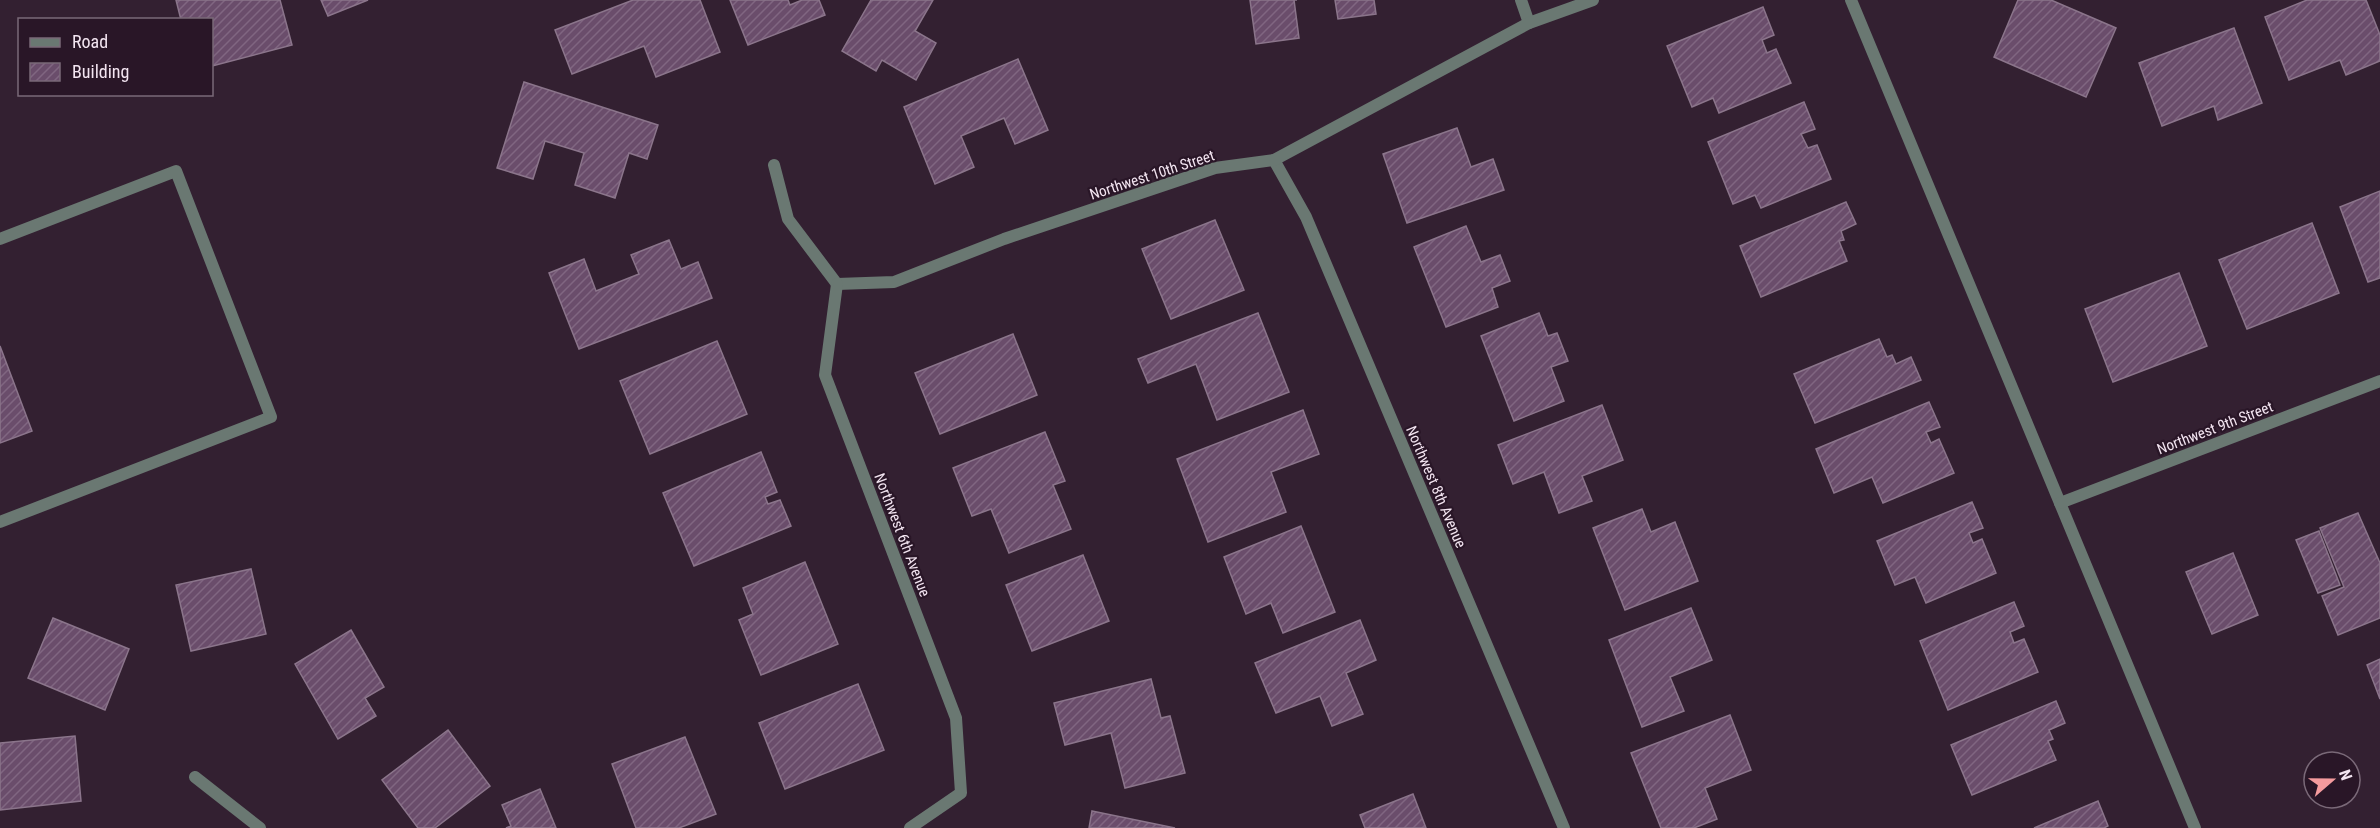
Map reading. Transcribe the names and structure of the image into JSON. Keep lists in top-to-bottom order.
{
  "streets": {
    "street": [
      "Northwest 10th Street",
      "Northwest 9th Street",
      "Northwest 8th Avenue",
      "Northwest 6th Avenue"
    ]
  },
  "crossings": [
    ["Northwest 10th Street", "Northwest 8th Avenue"],
    ["Northwest 10th Street", "Northwest 6th Avenue"]
  ],
  "legend": ["Road", "Building"],
  "north": "right"
}
